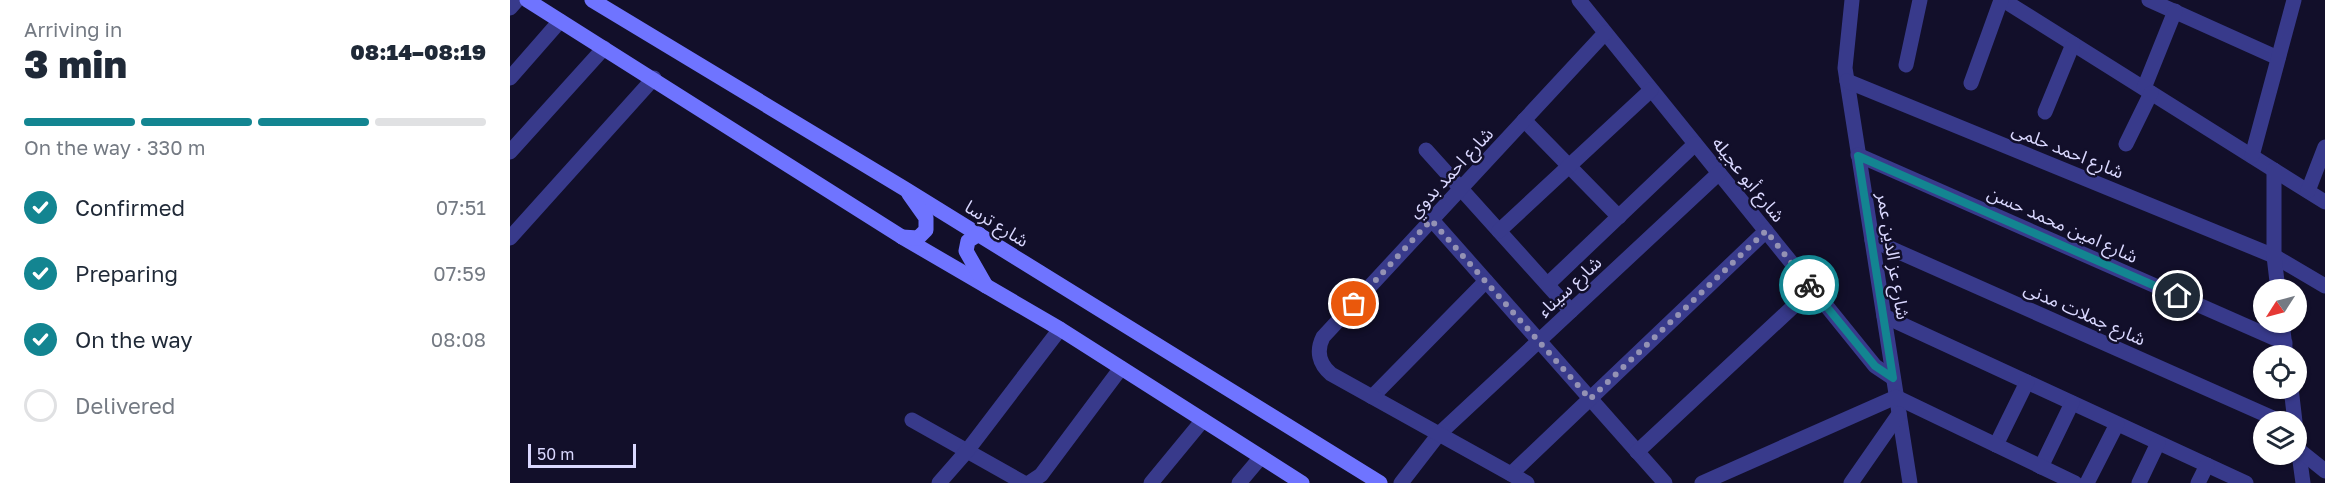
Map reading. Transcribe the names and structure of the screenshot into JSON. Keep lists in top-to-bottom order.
{
  "streets": {
    "main road": ["شارع ترسا"],
    "street": [
      "شارع احمد حلمى",
      "شارع احمد بدوي",
      "شارع أبو عجيله",
      "شارع امين محمد حسن",
      "شارع عز الدين عمر",
      "شارع سيناء",
      "شارع جملات مدنى"
    ]
  },
  "crossings": [
    ["شارع احمد حلمى", "شارع عز الدين عمر"],
    ["شارع احمد بدوي", "شارع أبو عجيله"],
    ["شارع أبو عجيله", "شارع عز الدين عمر"],
    ["شارع أبو عجيله", "شارع سيناء"],
    ["شارع امين محمد حسن", "شارع عز الدين عمر"],
    ["شارع عز الدين عمر", "شارع جملات مدنى"]
  ],
  "scale_bar": "50 m",
  "north": "bottom left",
  "page": {
    "heading": ["3 min", "Arriving in", "08:14–08:19"],
    "bar": "On the way · 330 m",
    "list": [
      ["Confirmed", "07:51"],
      ["Preparing", "07:59"],
      ["On the way", "08:08"],
      "Delivered"
    ],
    "scale": "50 m"
  }
}
